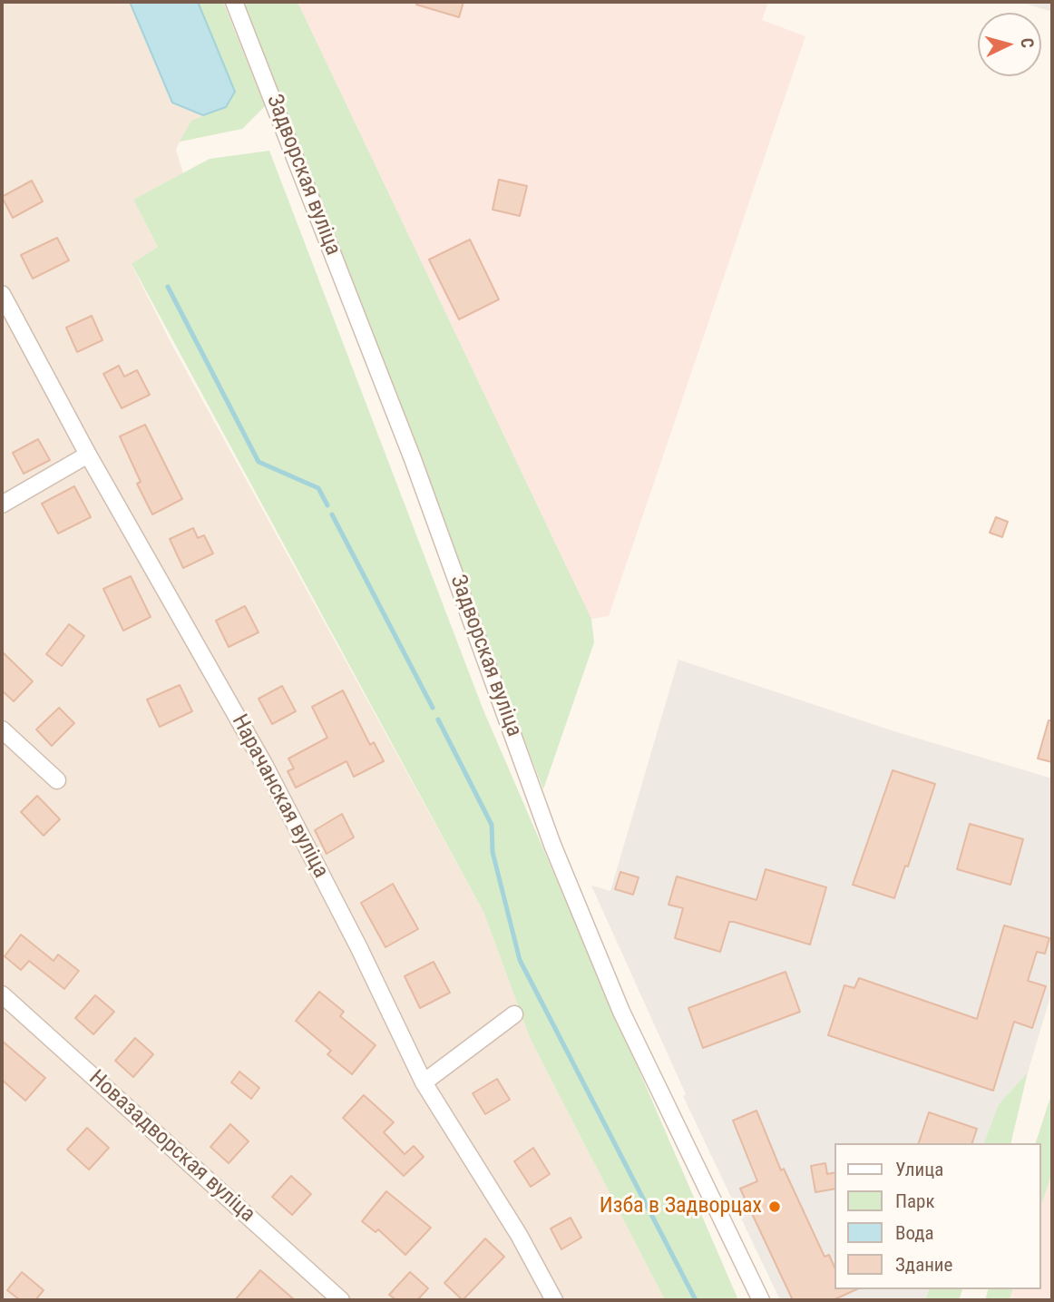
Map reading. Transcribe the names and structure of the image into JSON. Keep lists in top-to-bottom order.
{
  "streets": {
    "street": ["Задворская вуліца", "Нарачанская вуліца", "Новазадворская вуліца"]
  },
  "places": ["Изба в Задворцах"],
  "legend": [
    "Улица",
    "Парк",
    "Вода",
    "Здание"
  ],
  "north": "right"
}
